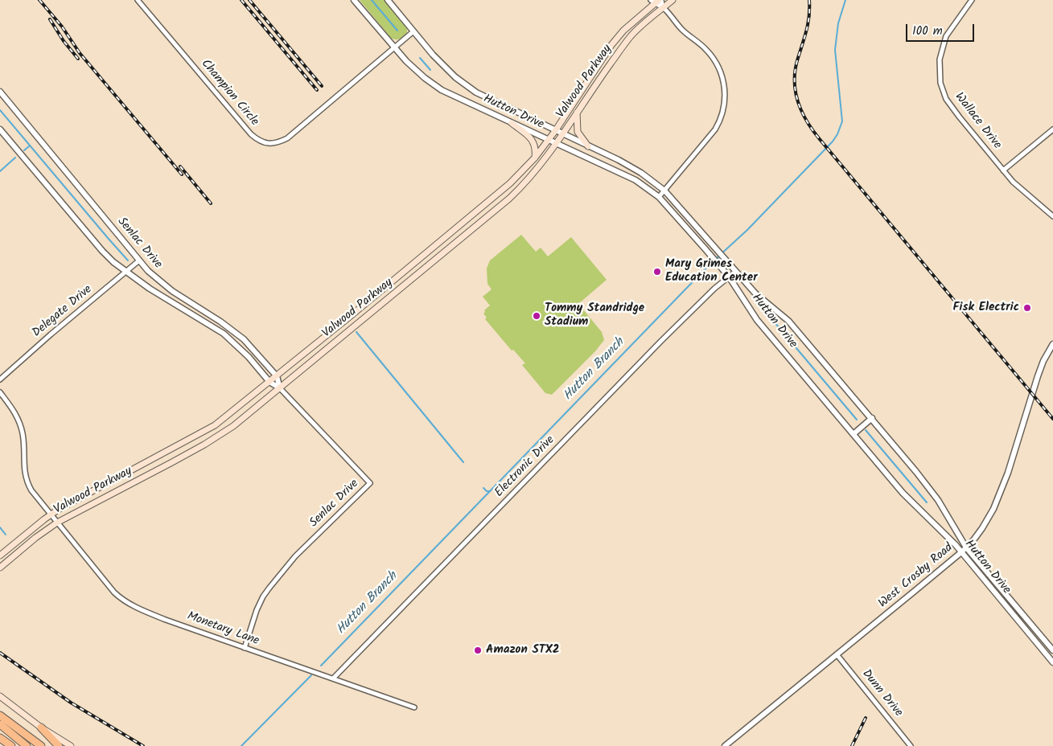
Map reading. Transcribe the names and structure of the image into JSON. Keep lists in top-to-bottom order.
{
  "streets": {
    "main road": ["Valwood Parkway"],
    "street": [
      "Champion Circle",
      "Hutton Drive",
      "Wallace Drive",
      "Senlac Drive",
      "Delegate Drive",
      "Electronic Drive",
      "West Crosby Road",
      "Monetary Lane",
      "Dunn Drive"
    ]
  },
  "crossings": [
    ["Valwood Parkway", "Hutton Drive"],
    ["Valwood Parkway", "Senlac Drive"],
    ["Valwood Parkway", "Monetary Lane"],
    ["Champion Circle", "Hutton Drive"],
    ["Hutton Drive", "Electronic Drive"],
    ["Hutton Drive", "West Crosby Road"],
    ["Senlac Drive", "Delegate Drive"],
    ["Senlac Drive", "Monetary Lane"],
    ["Electronic Drive", "Monetary Lane"],
    ["West Crosby Road", "Dunn Drive"]
  ],
  "water": ["Hutton Branch"],
  "places": [
    "Mary Grimes Education Center",
    "Fisk Electric",
    "Tommy Standridge Stadium",
    "Amazon STX2"
  ],
  "scale_bar": "100 m"
}
